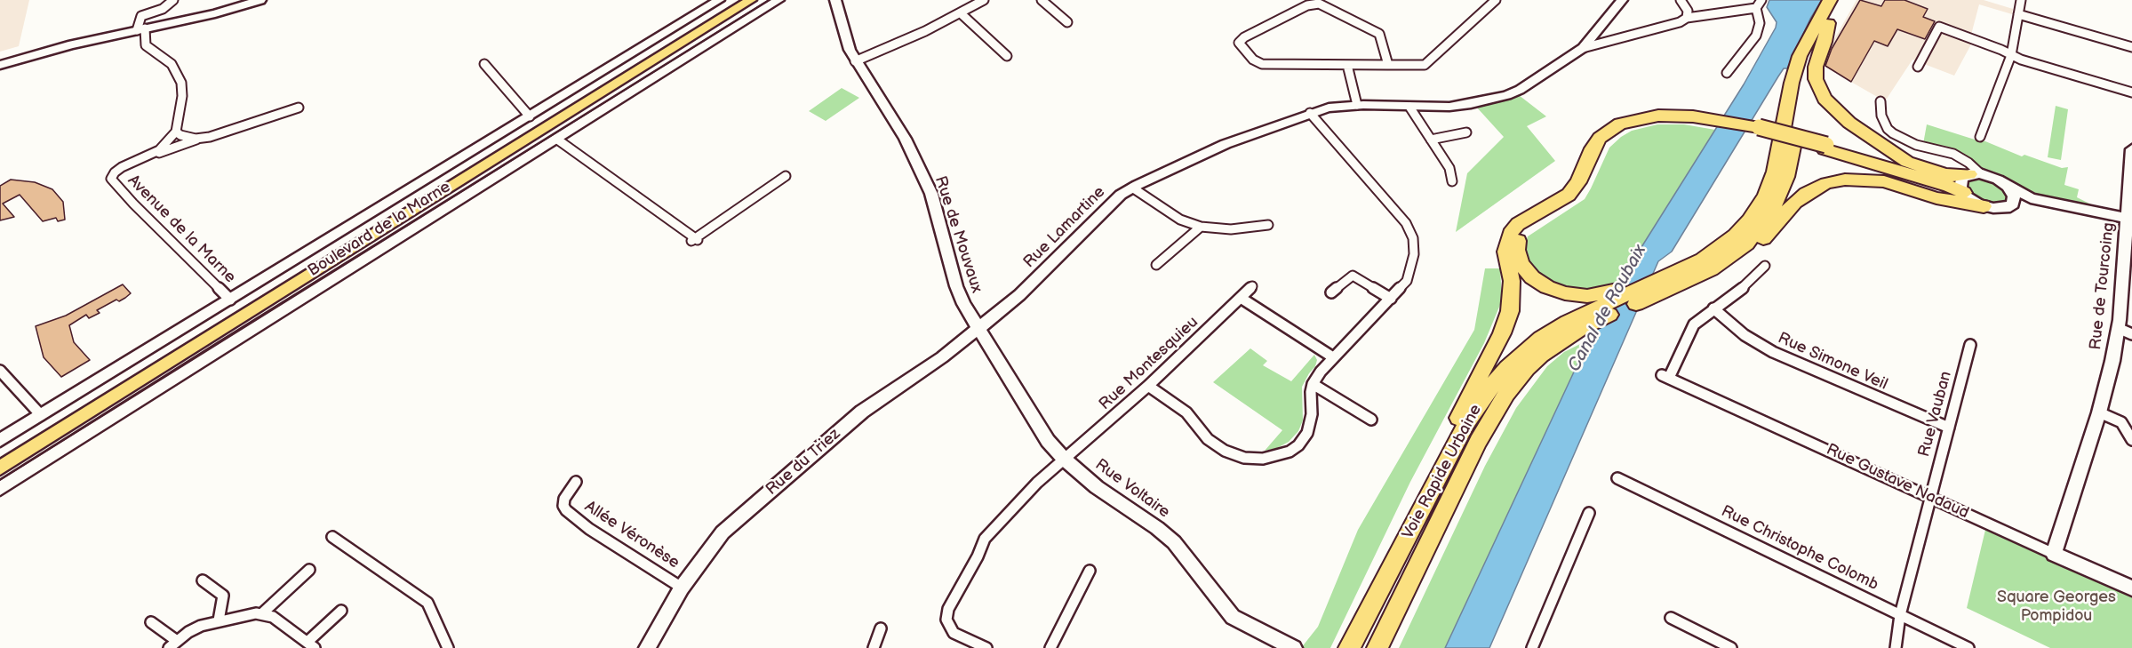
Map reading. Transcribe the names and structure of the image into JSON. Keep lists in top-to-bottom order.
{
  "streets": {
    "highway": ["Voie Rapide Urbaine"],
    "main road": ["Boulevard de la Marne"],
    "street": [
      "Rue Lamartine",
      "Avenue de la Marne",
      "Rue de Mouvaux",
      "Rue de Tourcoing",
      "Rue Simone Veil",
      "Rue Montesquieu",
      "Rue Vauban",
      "Rue du Triez",
      "Rue Gustave Nadaud",
      "Rue Voltaire",
      "Allée Véronèse",
      "Rue Christophe Colomb"
    ]
  },
  "crossings": [
    ["Rue Lamartine", "Rue de Mouvaux"],
    ["Rue Lamartine", "Rue du Triez"],
    ["Rue Lamartine", "Rue Voltaire"],
    ["Avenue de la Marne", "Boulevard de la Marne"],
    ["Rue de Mouvaux", "Rue du Triez"],
    ["Rue de Mouvaux", "Rue Voltaire"],
    ["Rue de Tourcoing", "Rue Gustave Nadaud"],
    ["Rue Simone Veil", "Rue Vauban"],
    ["Rue Simone Veil", "Rue Gustave Nadaud"],
    ["Rue Montesquieu", "Rue Voltaire"],
    ["Rue Vauban", "Rue Gustave Nadaud"],
    ["Rue Vauban", "Rue Christophe Colomb"],
    ["Rue du Triez", "Rue Voltaire"],
    ["Rue du Triez", "Allée Véronèse"]
  ],
  "water": ["Canal de Roubaix"],
  "parks": ["Square Georges Pompidou"]
}
